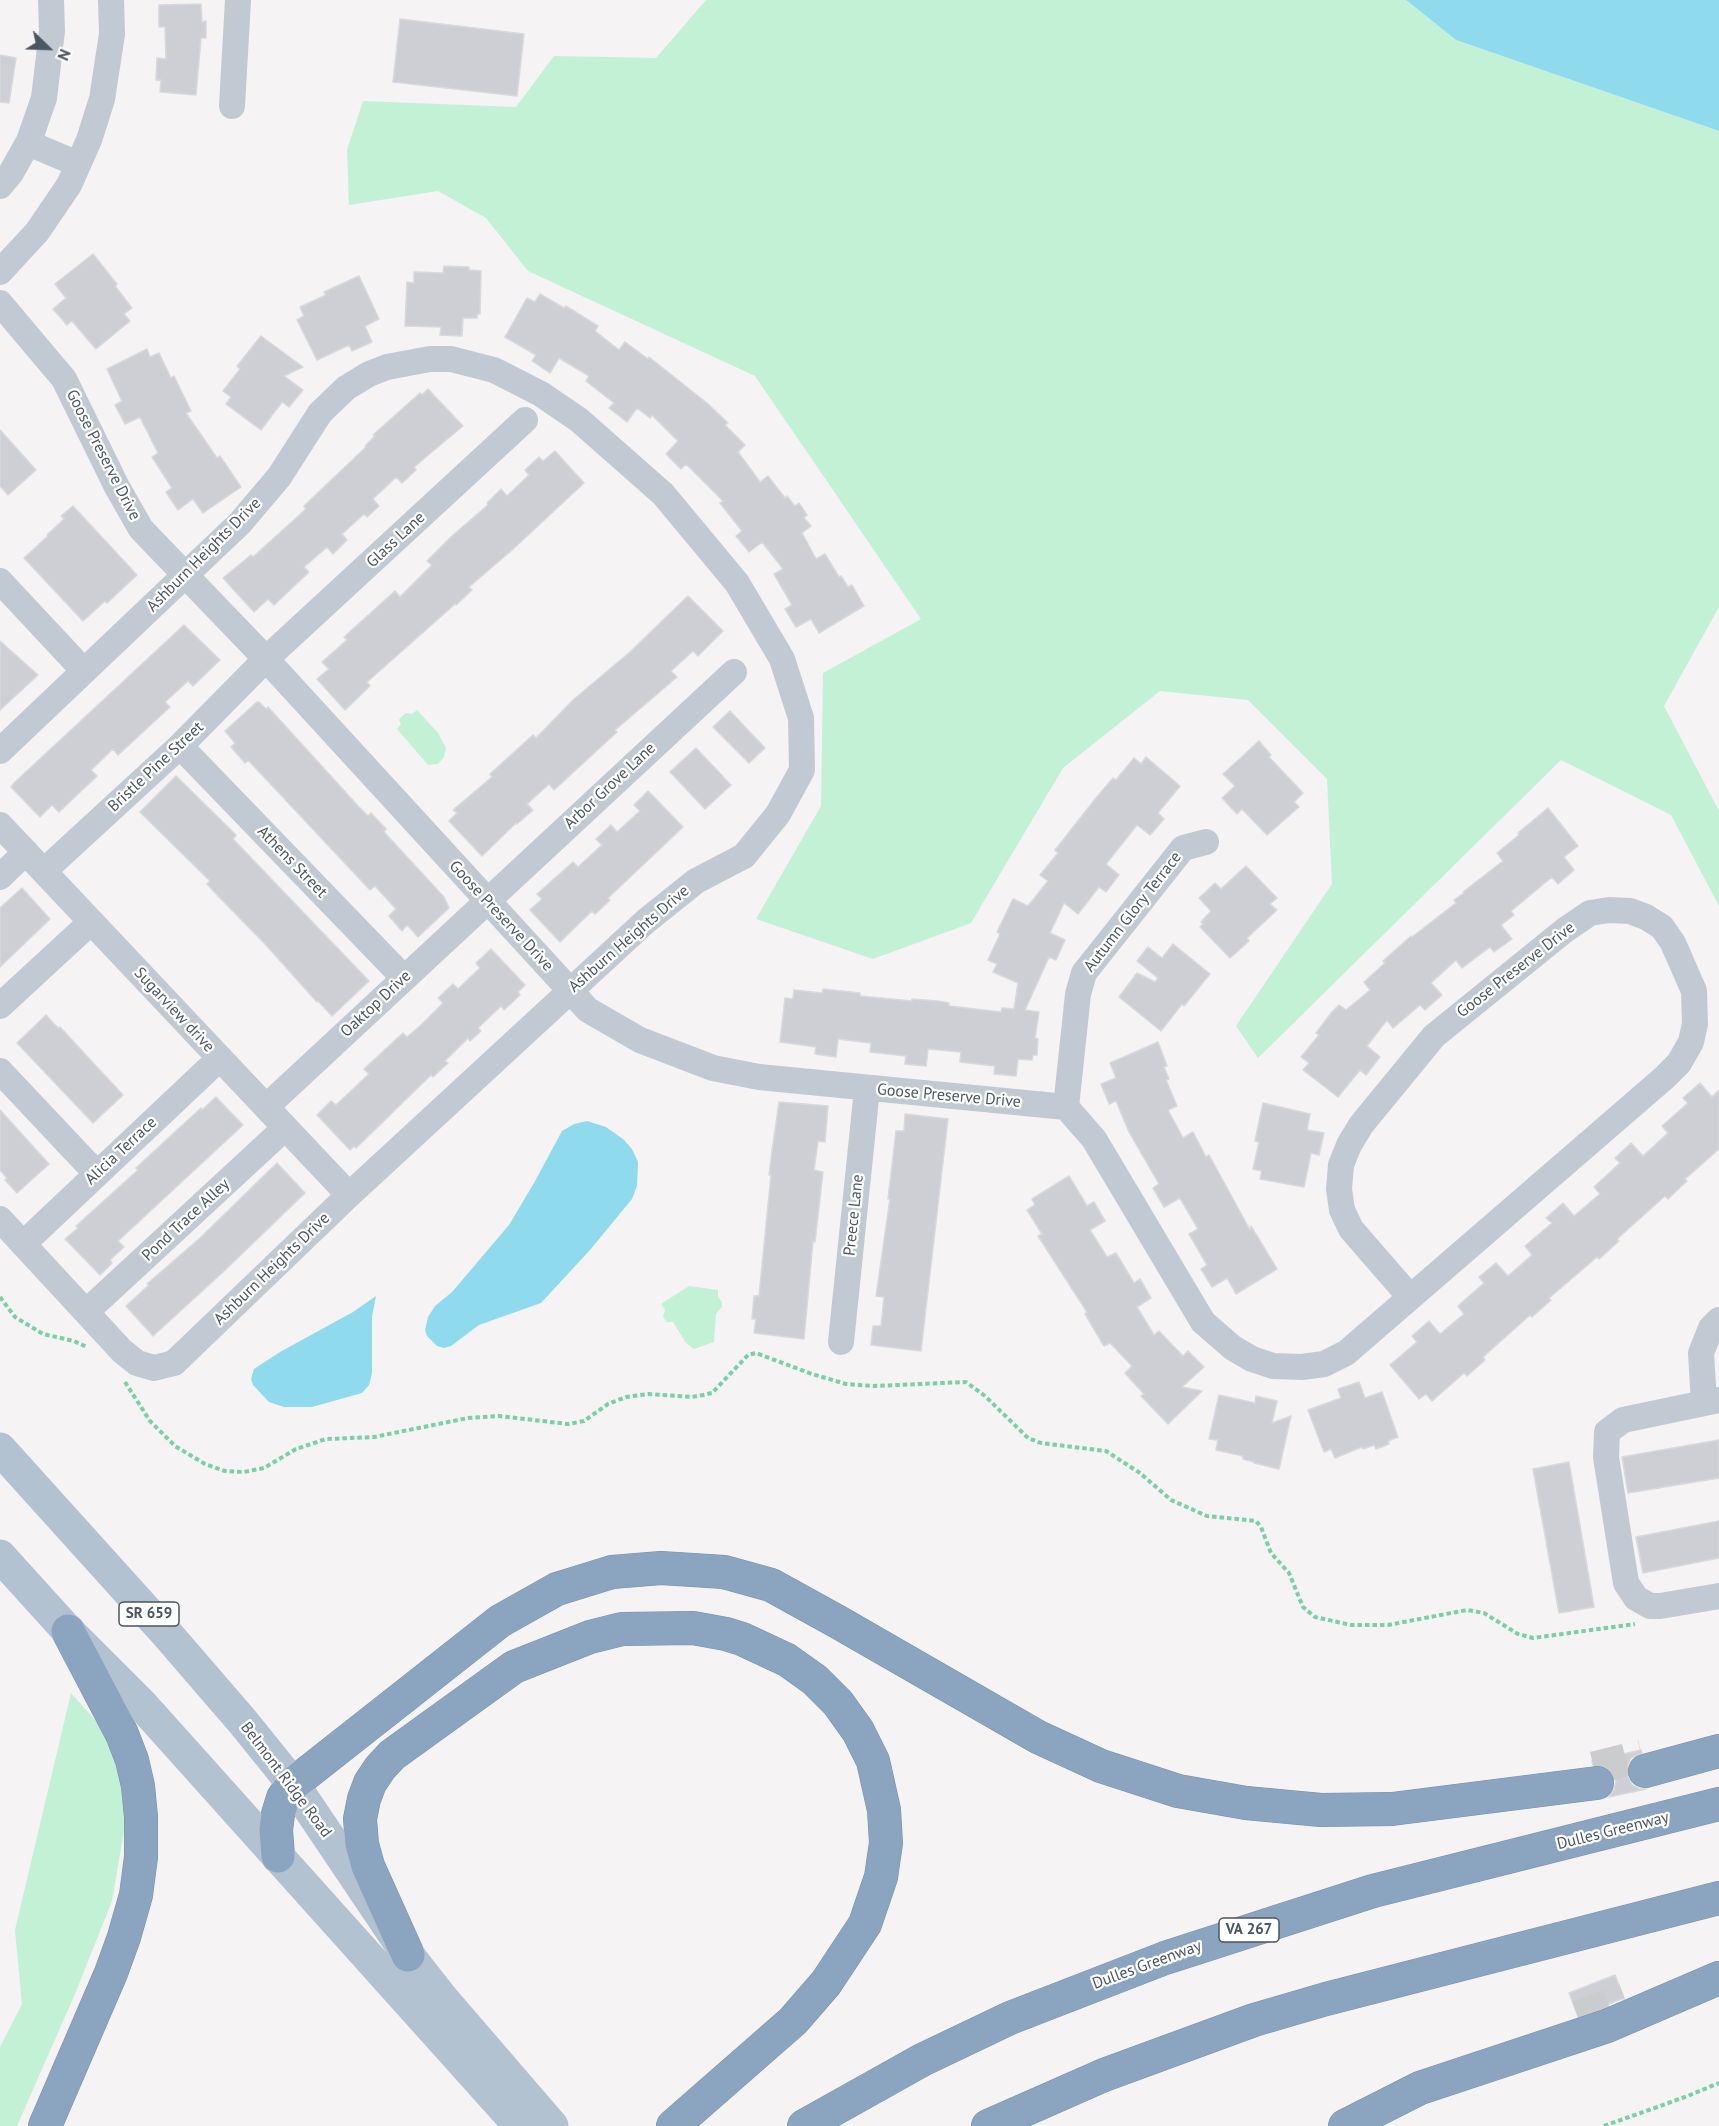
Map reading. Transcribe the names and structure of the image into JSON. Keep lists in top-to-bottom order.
{
  "streets": {
    "highway": ["Dulles Greenway", "VA 267"],
    "main road": ["SR 659", "Belmont Ridge Road"],
    "street": [
      "Goose Preserve Drive",
      "Glass Lane",
      "Ashburn Heights Drive",
      "Bristle Pine Street",
      "Arbor Grove Lane",
      "Athens Street",
      "Autumn Glory Terrace",
      "Oaktop Drive",
      "Sugarview drive",
      "Alicia Terrace",
      "Preece Lane",
      "Pond Trace Alley"
    ]
  },
  "crossings": [
    ["Goose Preserve Drive", "Glass Lane"],
    ["Goose Preserve Drive", "Ashburn Heights Drive"],
    ["Goose Preserve Drive", "Bristle Pine Street"],
    ["Goose Preserve Drive", "Arbor Grove Lane"],
    ["Goose Preserve Drive", "Autumn Glory Terrace"],
    ["Goose Preserve Drive", "Oaktop Drive"],
    ["Goose Preserve Drive", "Preece Lane"],
    ["Glass Lane", "Bristle Pine Street"],
    ["Ashburn Heights Drive", "Sugarview drive"],
    ["Ashburn Heights Drive", "Alicia Terrace"],
    ["Ashburn Heights Drive", "Pond Trace Alley"],
    ["Bristle Pine Street", "Athens Street"],
    ["Bristle Pine Street", "Sugarview drive"],
    ["Arbor Grove Lane", "Oaktop Drive"],
    ["Athens Street", "Oaktop Drive"],
    ["Oaktop Drive", "Sugarview drive"],
    ["Sugarview drive", "Alicia Terrace"],
    ["Sugarview drive", "Pond Trace Alley"]
  ],
  "north": "bottom right"
}
